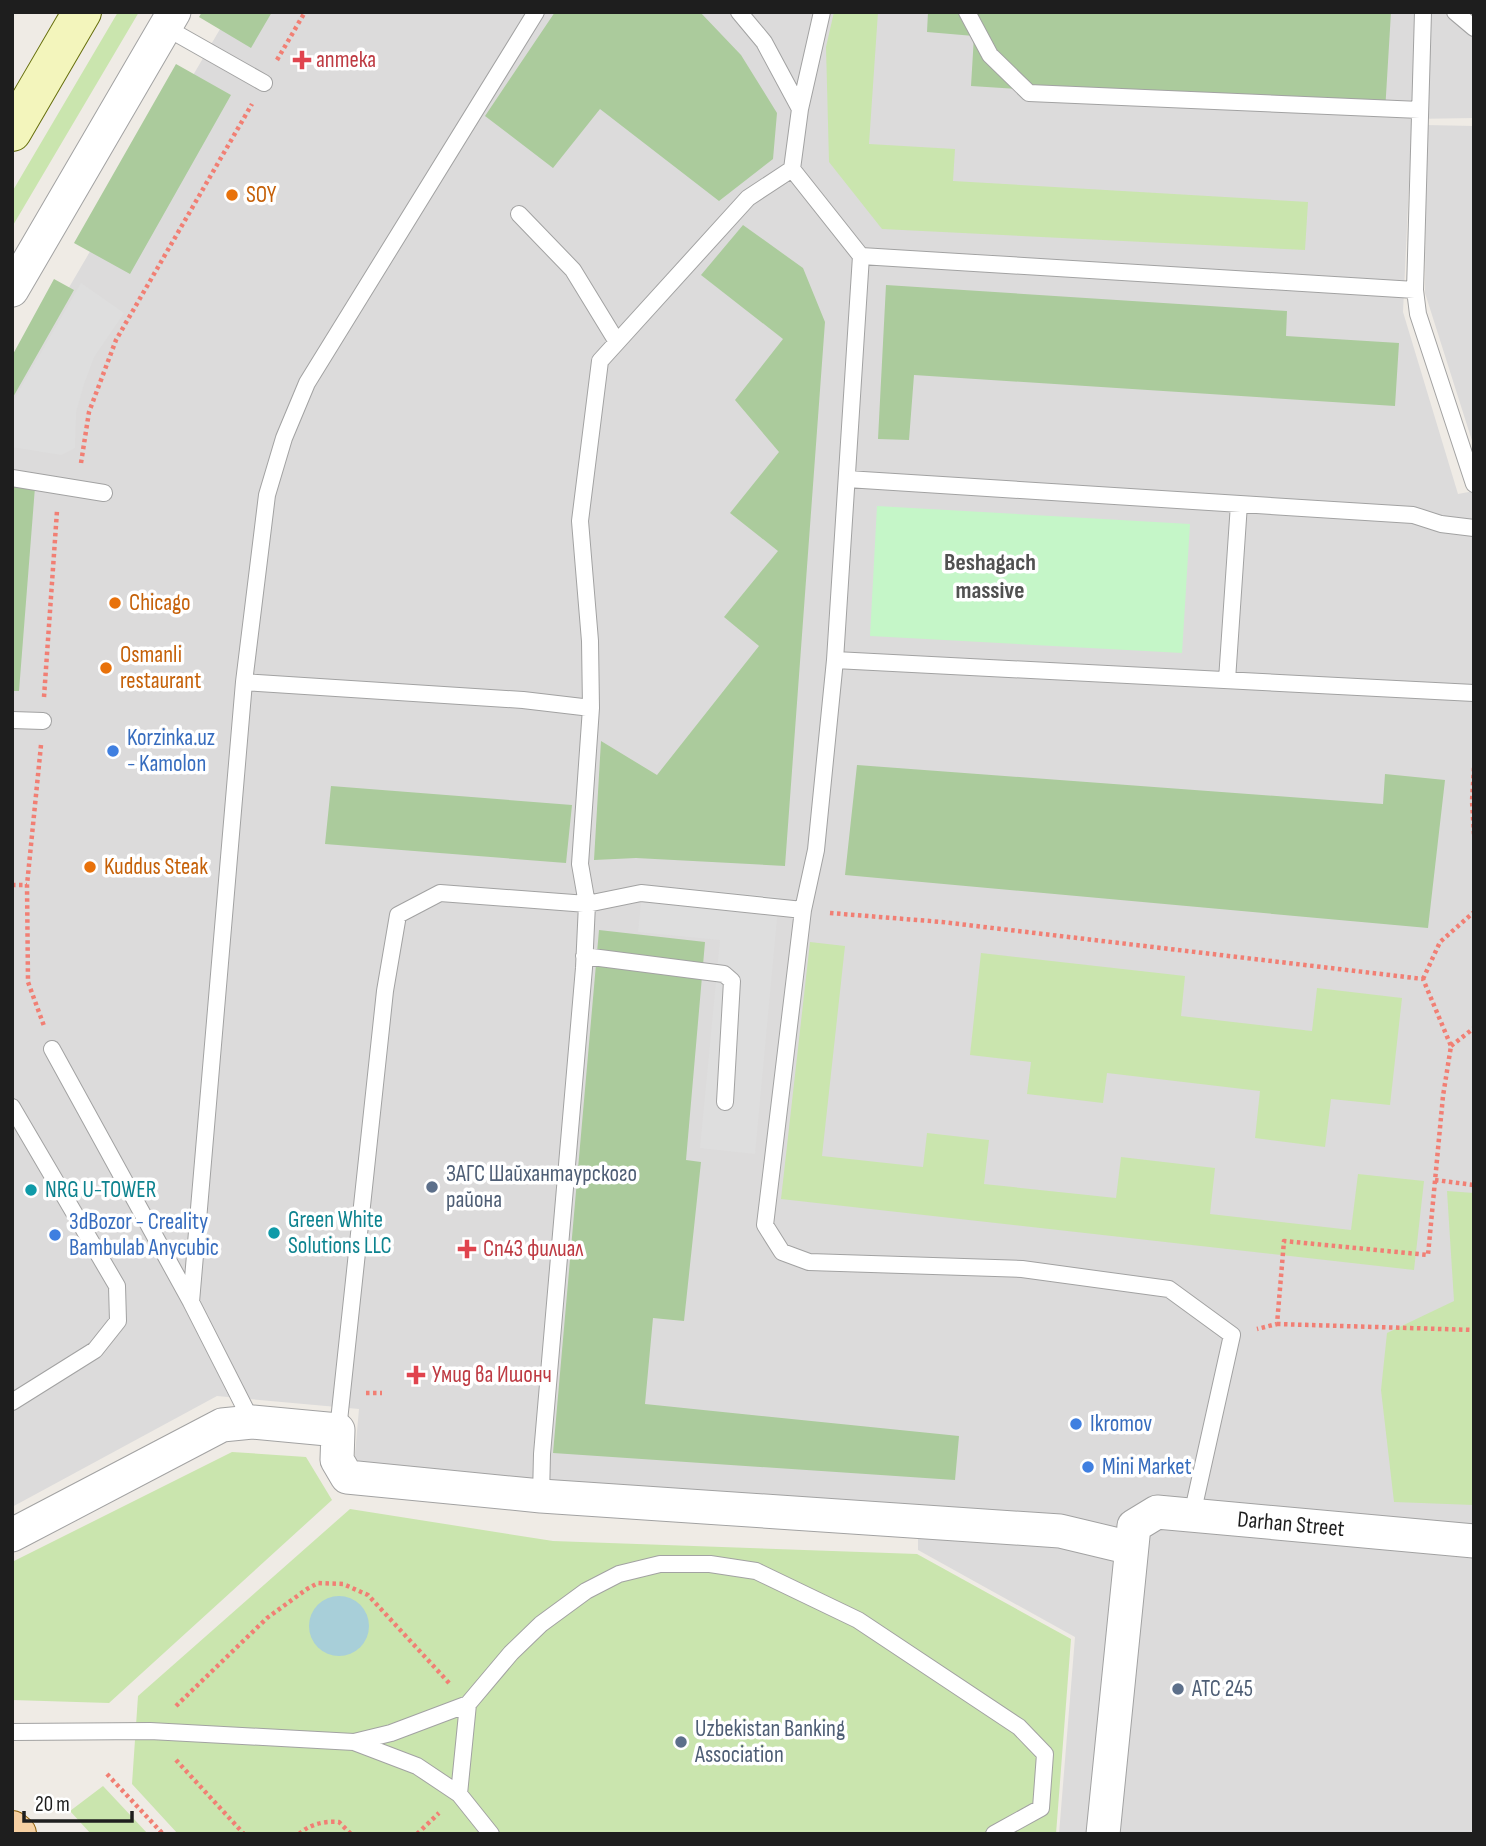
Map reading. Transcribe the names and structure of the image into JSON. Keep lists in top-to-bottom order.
{
  "streets": {
    "street": ["Darhan Street"]
  },
  "districts": ["Beshagach massive"],
  "places": {
    "health": ["аптека", "Сп43 филиал", "Умид ва Ишонч"],
    "other": [
      "SOY",
      "Chicago",
      "Osmanli restaurant",
      "Korzinka.uz - Kamolon",
      "Kuddus Steak",
      "ЗАГС Шайхантаурского района",
      "NRG U-TOWER",
      "Green White Solutions LLC",
      "3dBozor - Creality Bambulab Anycubic",
      "Ikromov",
      "Mini Market",
      "АТС 245",
      "Uzbekistan Banking Association"
    ]
  },
  "scale_bar": "20 m"
}
